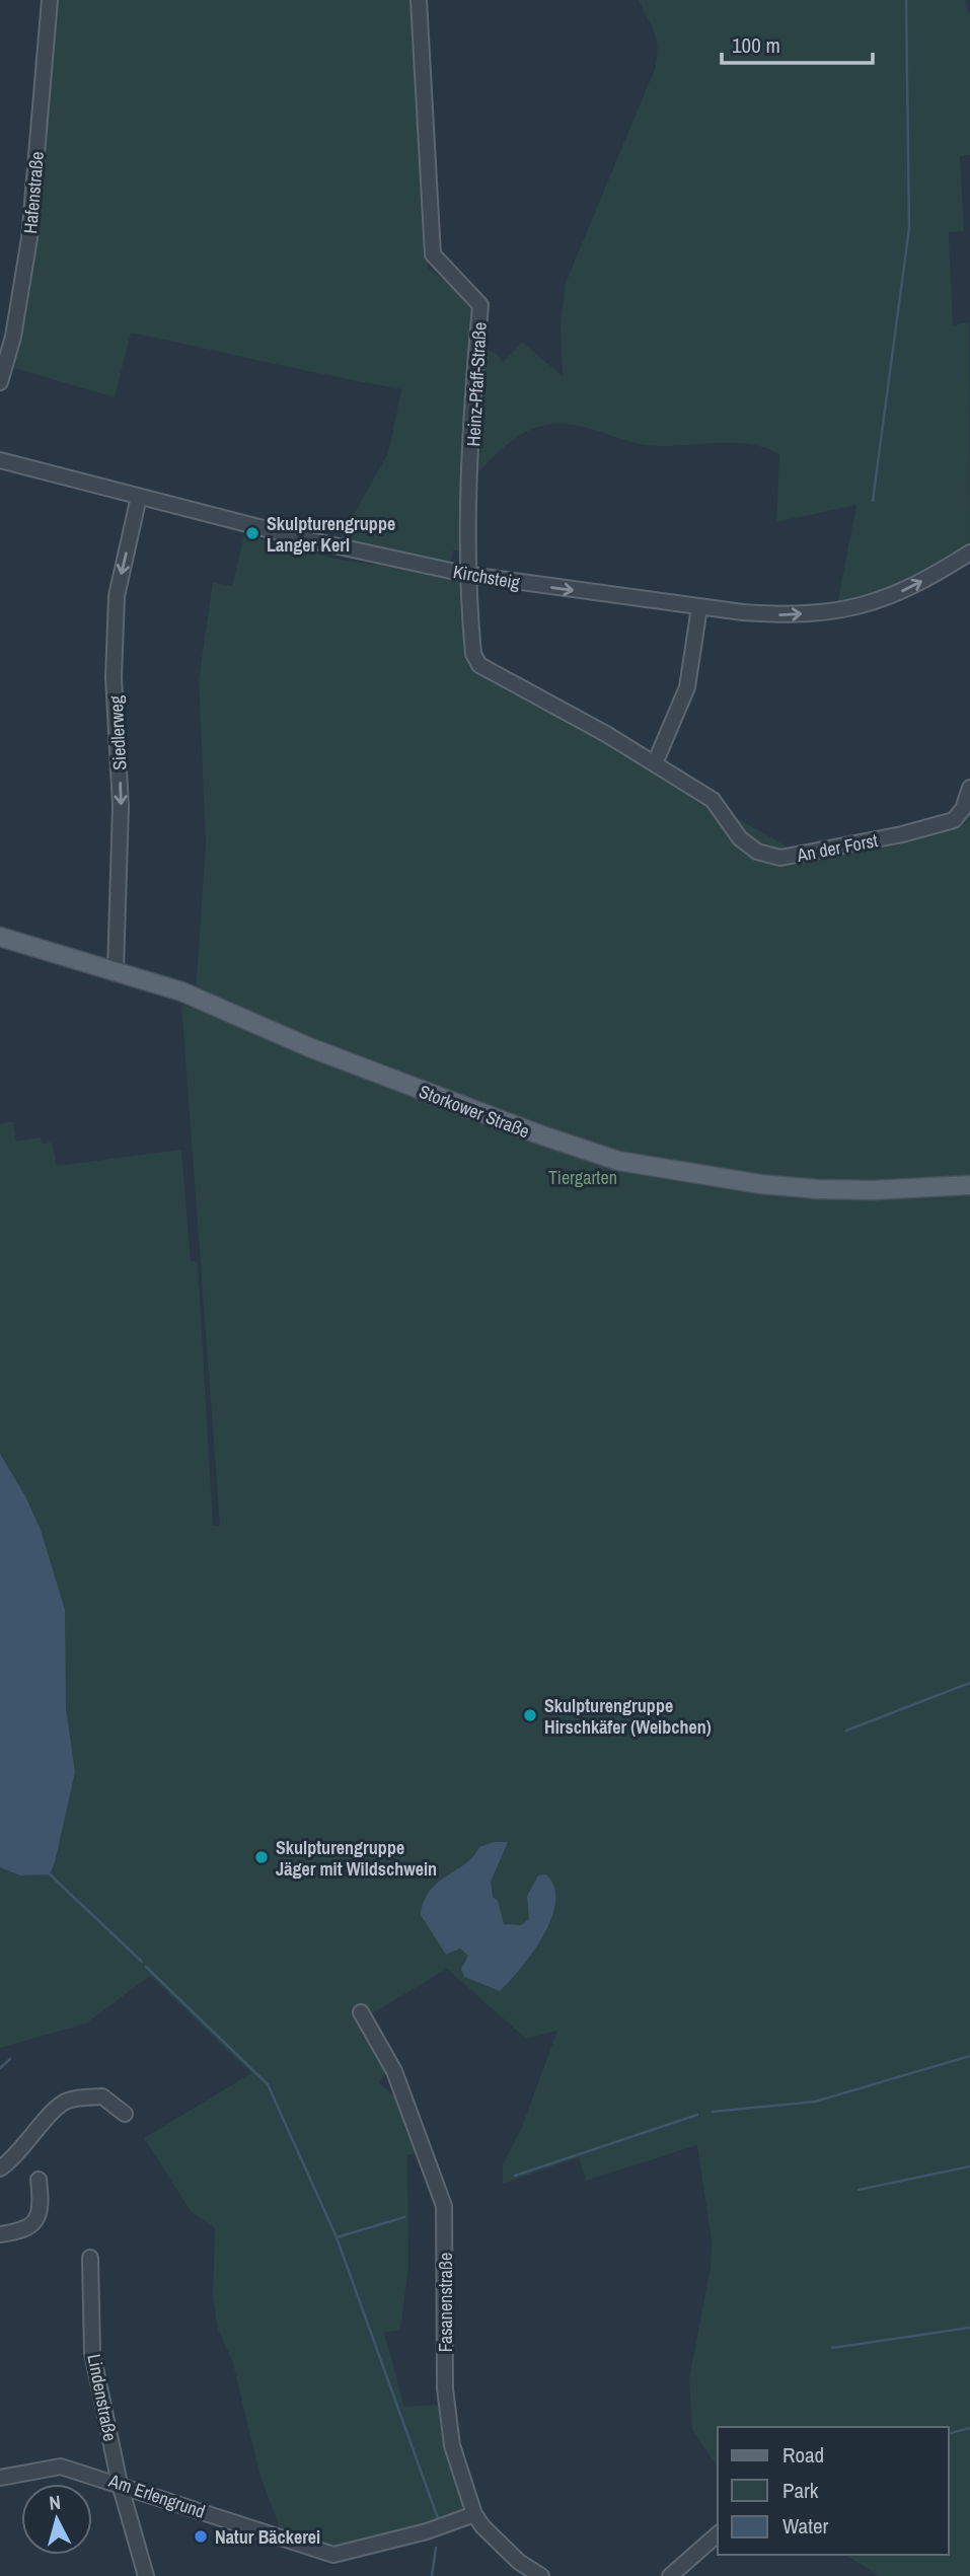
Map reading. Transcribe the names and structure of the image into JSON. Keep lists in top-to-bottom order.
{
  "streets": {
    "main road": ["Storkower Straße"],
    "street": [
      "Hafenstraße",
      "Heinz-Pfaff-Straße",
      "Kirchsteig",
      "Siedlerweg",
      "An der Forst",
      "Fasanenstraße",
      "Lindenstraße",
      "Am Erlengrund"
    ]
  },
  "crossings": [
    ["Heinz-Pfaff-Straße", "Kirchsteig"],
    ["Heinz-Pfaff-Straße", "An der Forst"],
    ["Kirchsteig", "Siedlerweg"],
    ["Kirchsteig", "An der Forst"],
    ["Siedlerweg", "Storkower Straße"],
    ["Fasanenstraße", "Am Erlengrund"],
    ["Lindenstraße", "Am Erlengrund"]
  ],
  "one_way": ["Kirchsteig", "Siedlerweg"],
  "parks": ["Tiergarten"],
  "places": [
    "Skulpturengruppe Langer Kerl",
    "Skulpturengruppe Hirschkäfer (Weibchen)",
    "Skulpturengruppe Jäger mit Wildschwein",
    "Natur Bäckerei"
  ],
  "legend": ["Road", "Park", "Water"],
  "scale_bar": "100 m",
  "north": "top"
}
